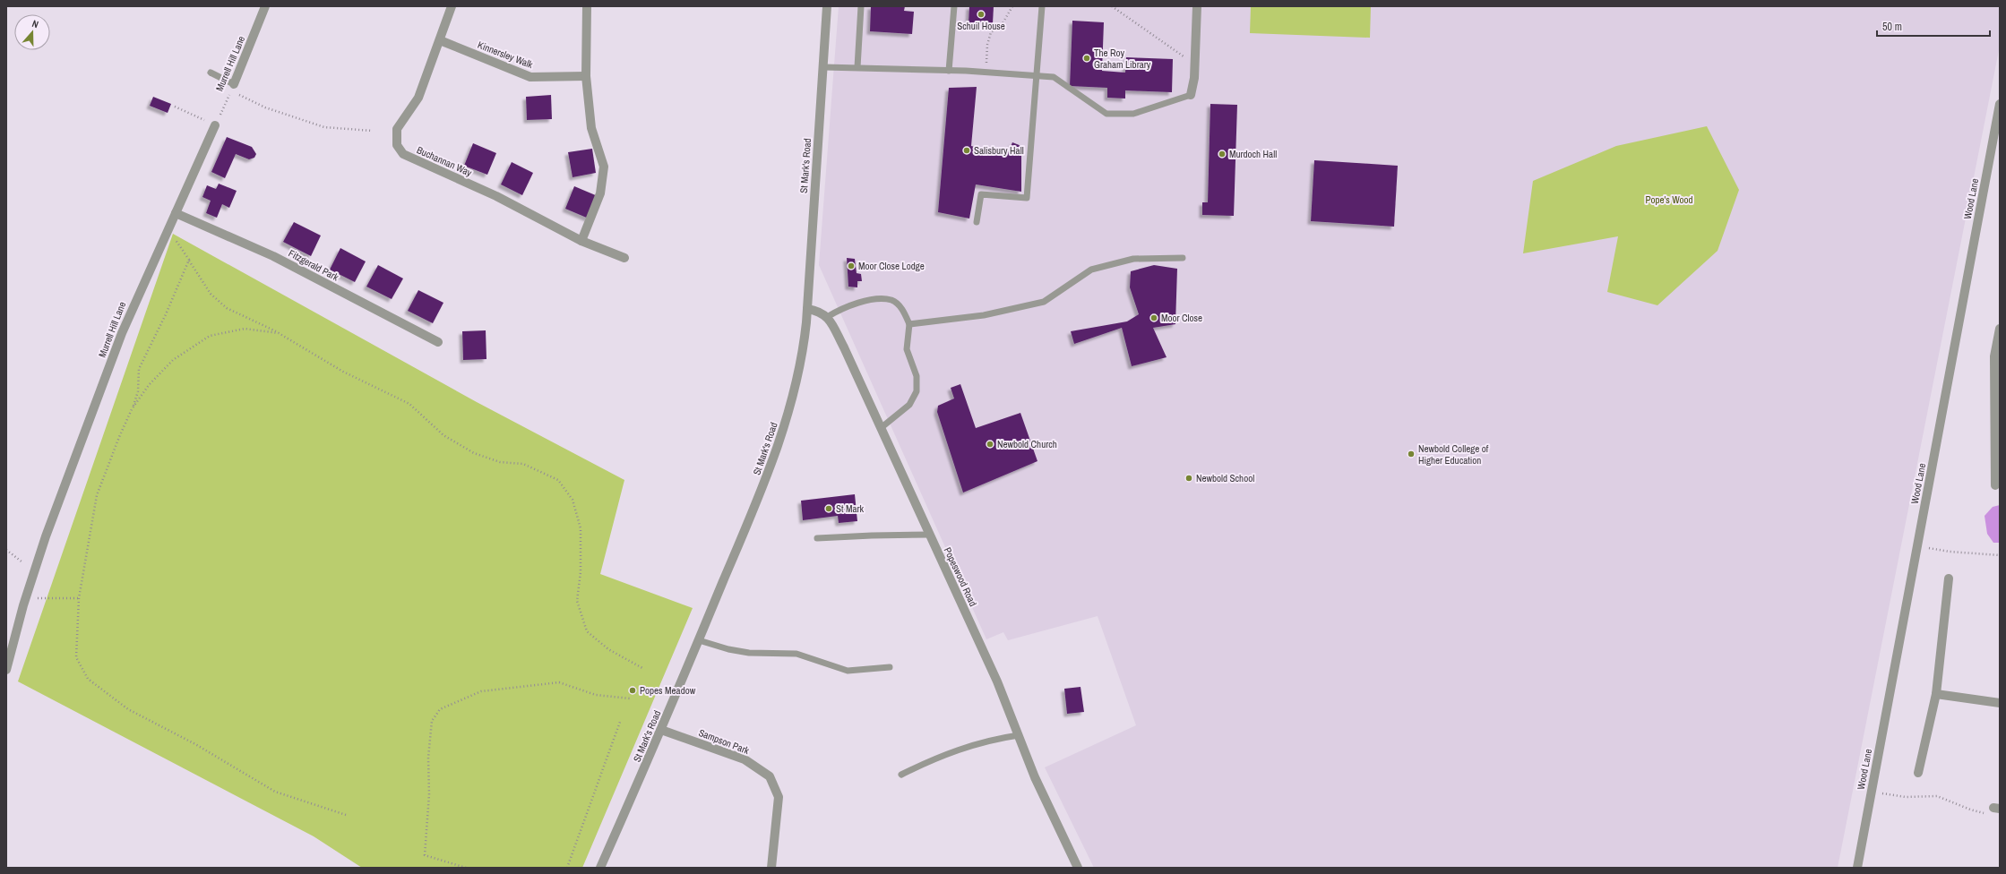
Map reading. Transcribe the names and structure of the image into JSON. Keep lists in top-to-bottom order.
{
  "streets": {
    "street": [
      "Kinnersley Walk",
      "Murrell Hill Lane",
      "Buchannan Way",
      "St Mark's Road",
      "Wood Lane",
      "Fitzgerald Park",
      "Popeswood Road",
      "Sampson Park"
    ]
  },
  "crossings": [
    ["Kinnersley Walk", "Buchannan Way"],
    ["Murrell Hill Lane", "Fitzgerald Park"],
    ["St Mark's Road", "Sampson Park"]
  ],
  "parks": ["Pope's Wood"],
  "places": [
    "Schuil House",
    "The Roy Graham Library",
    "Salisbury Hall",
    "Murdoch Hall",
    "Moor Close Lodge",
    "Moor Close",
    "Newbold Church",
    "Newbold College of Higher Education",
    "Newbold School",
    "St Mark",
    "Popes Meadow"
  ],
  "scale_bar": "50 m",
  "north": "top"
}
